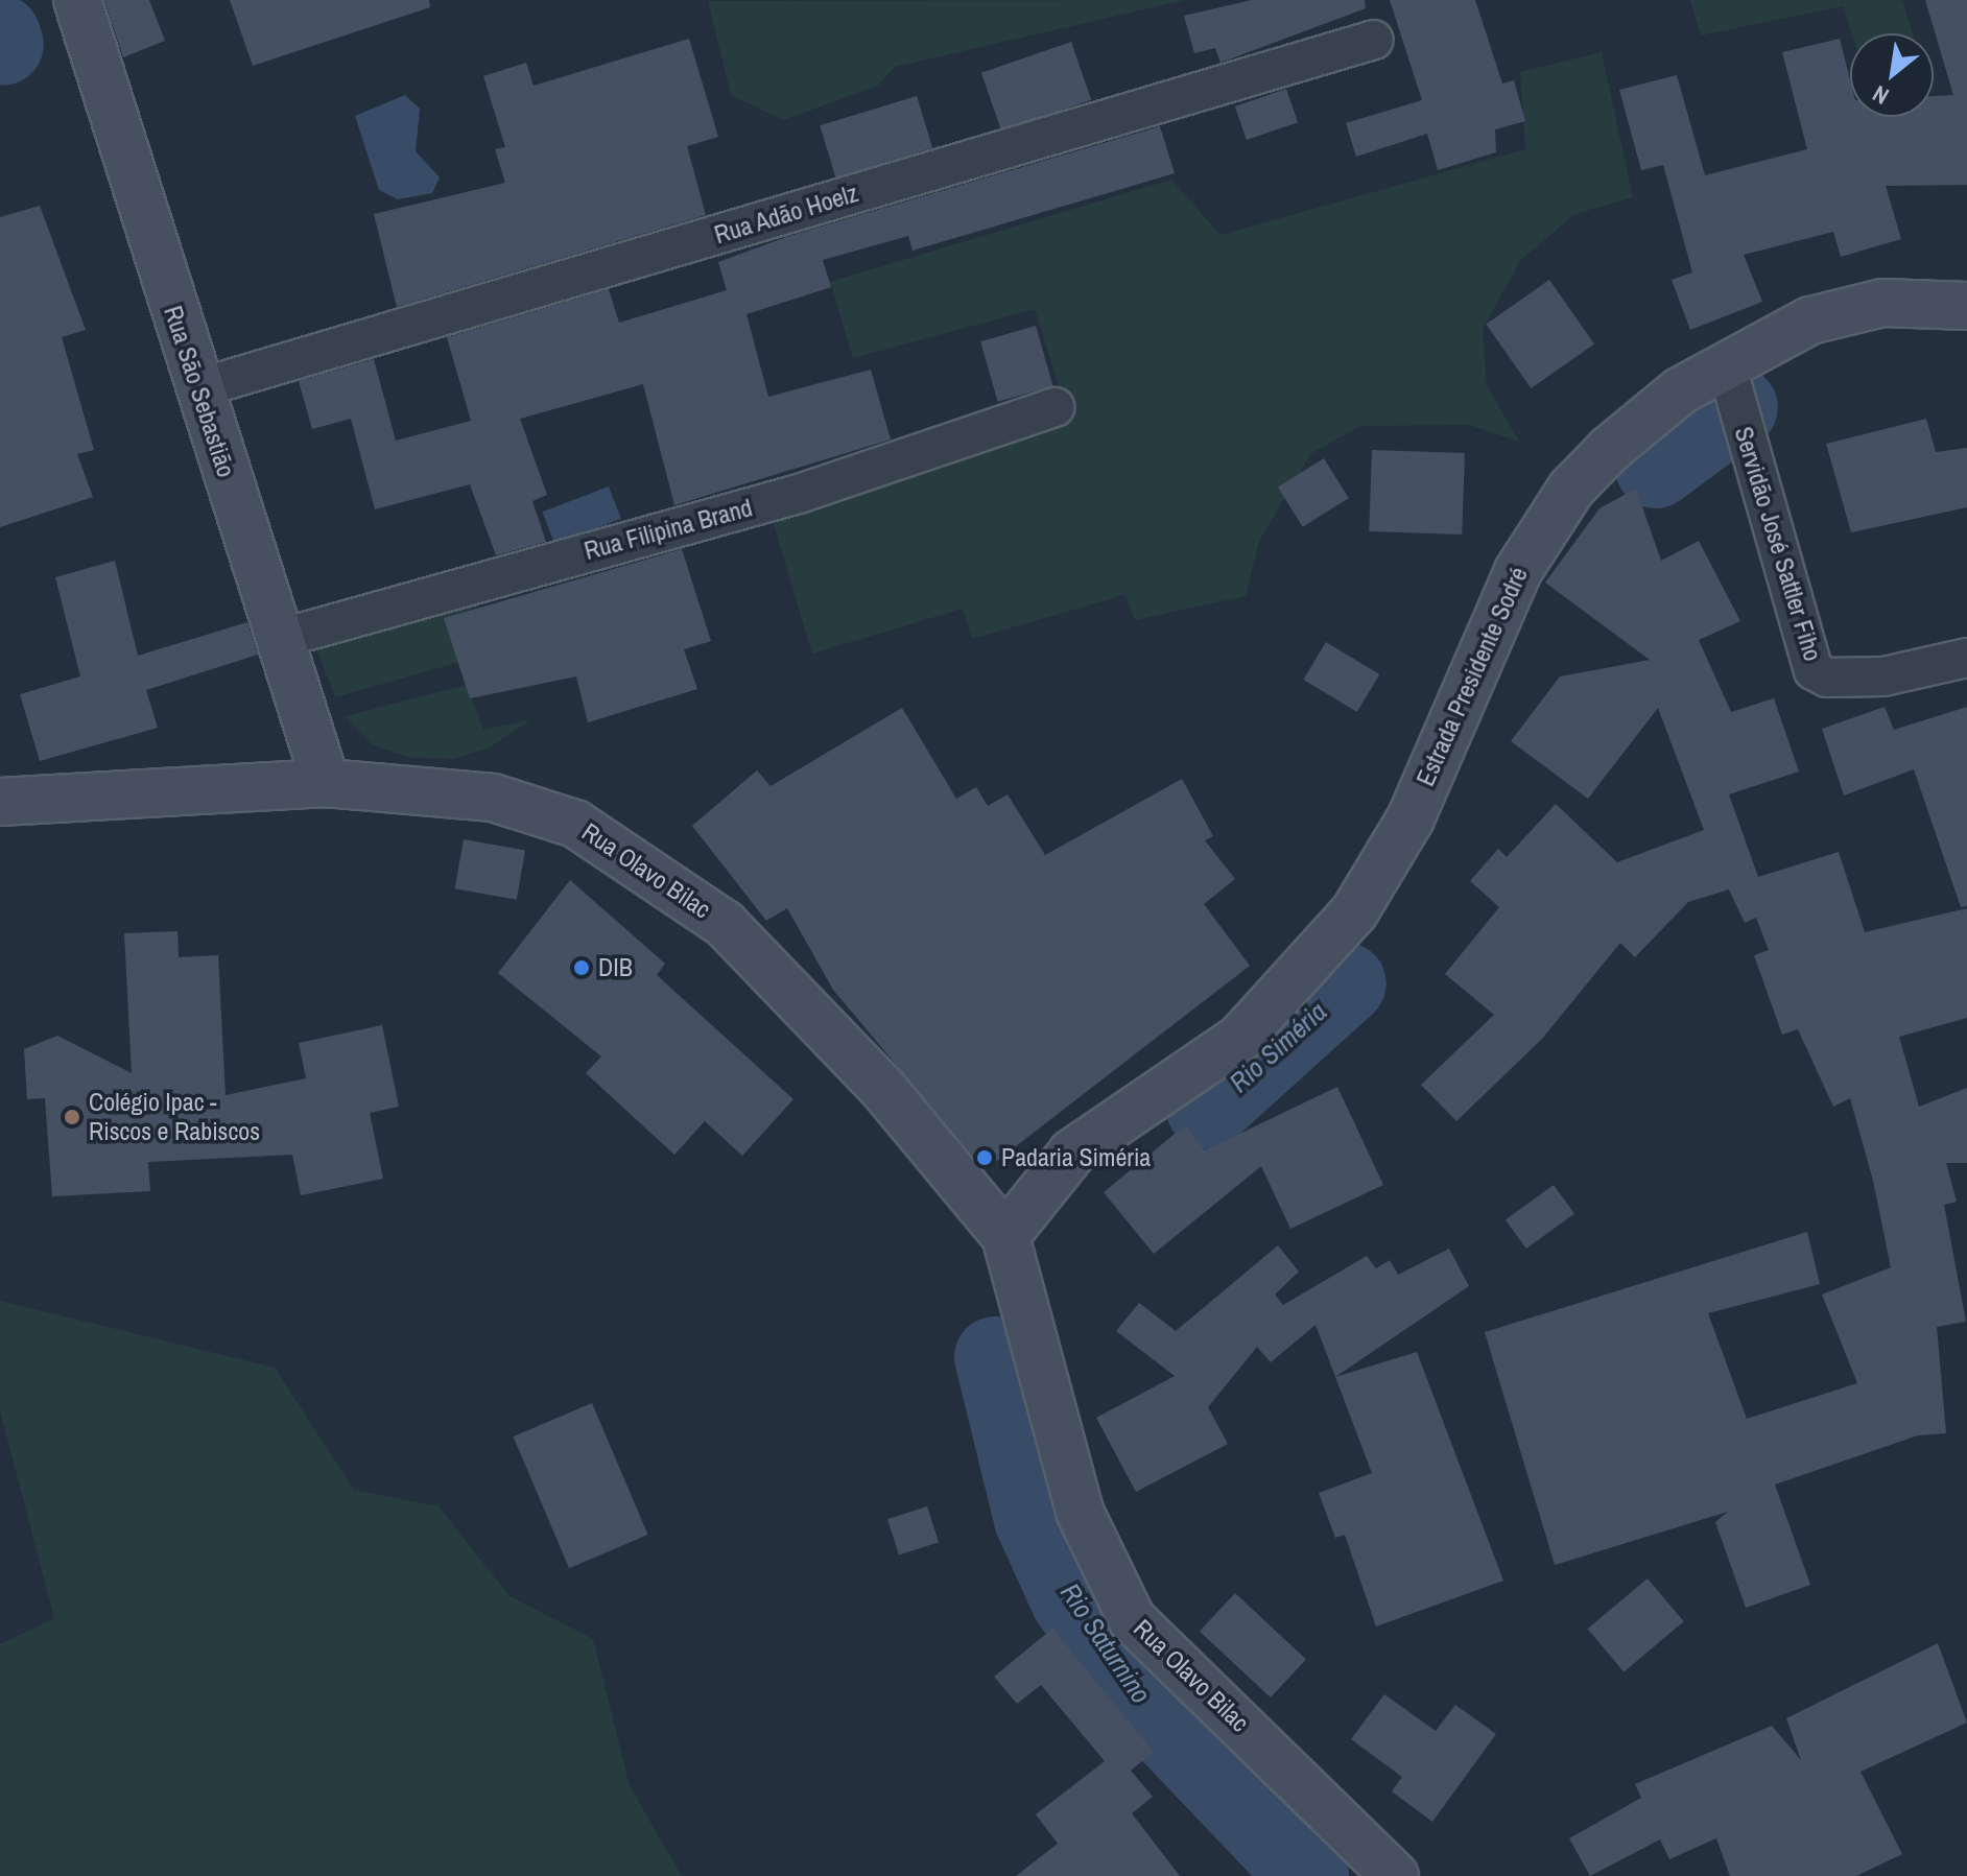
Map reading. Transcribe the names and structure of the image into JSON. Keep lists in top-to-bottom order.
{
  "streets": {
    "street": [
      "Rua Adão Hoelz",
      "Rua São Sebastião",
      "Rua Filipina Brand",
      "Servidão José Sattler Fiho",
      "Estrada Presidente Sodré",
      "Rua Olavo Bilac"
    ]
  },
  "crossings": [
    ["Rua Adão Hoelz", "Rua São Sebastião"],
    ["Rua São Sebastião", "Rua Filipina Brand"],
    ["Rua São Sebastião", "Rua Olavo Bilac"],
    ["Servidão José Sattler Fiho", "Estrada Presidente Sodré"],
    ["Estrada Presidente Sodré", "Rua Olavo Bilac"]
  ],
  "water": ["Rio Siméria", "Rio Saturnino"],
  "places": ["DIB", "Colégio Ipac - Riscos e Rabiscos", "Padaria Siméria"],
  "north": "bottom left"
}
